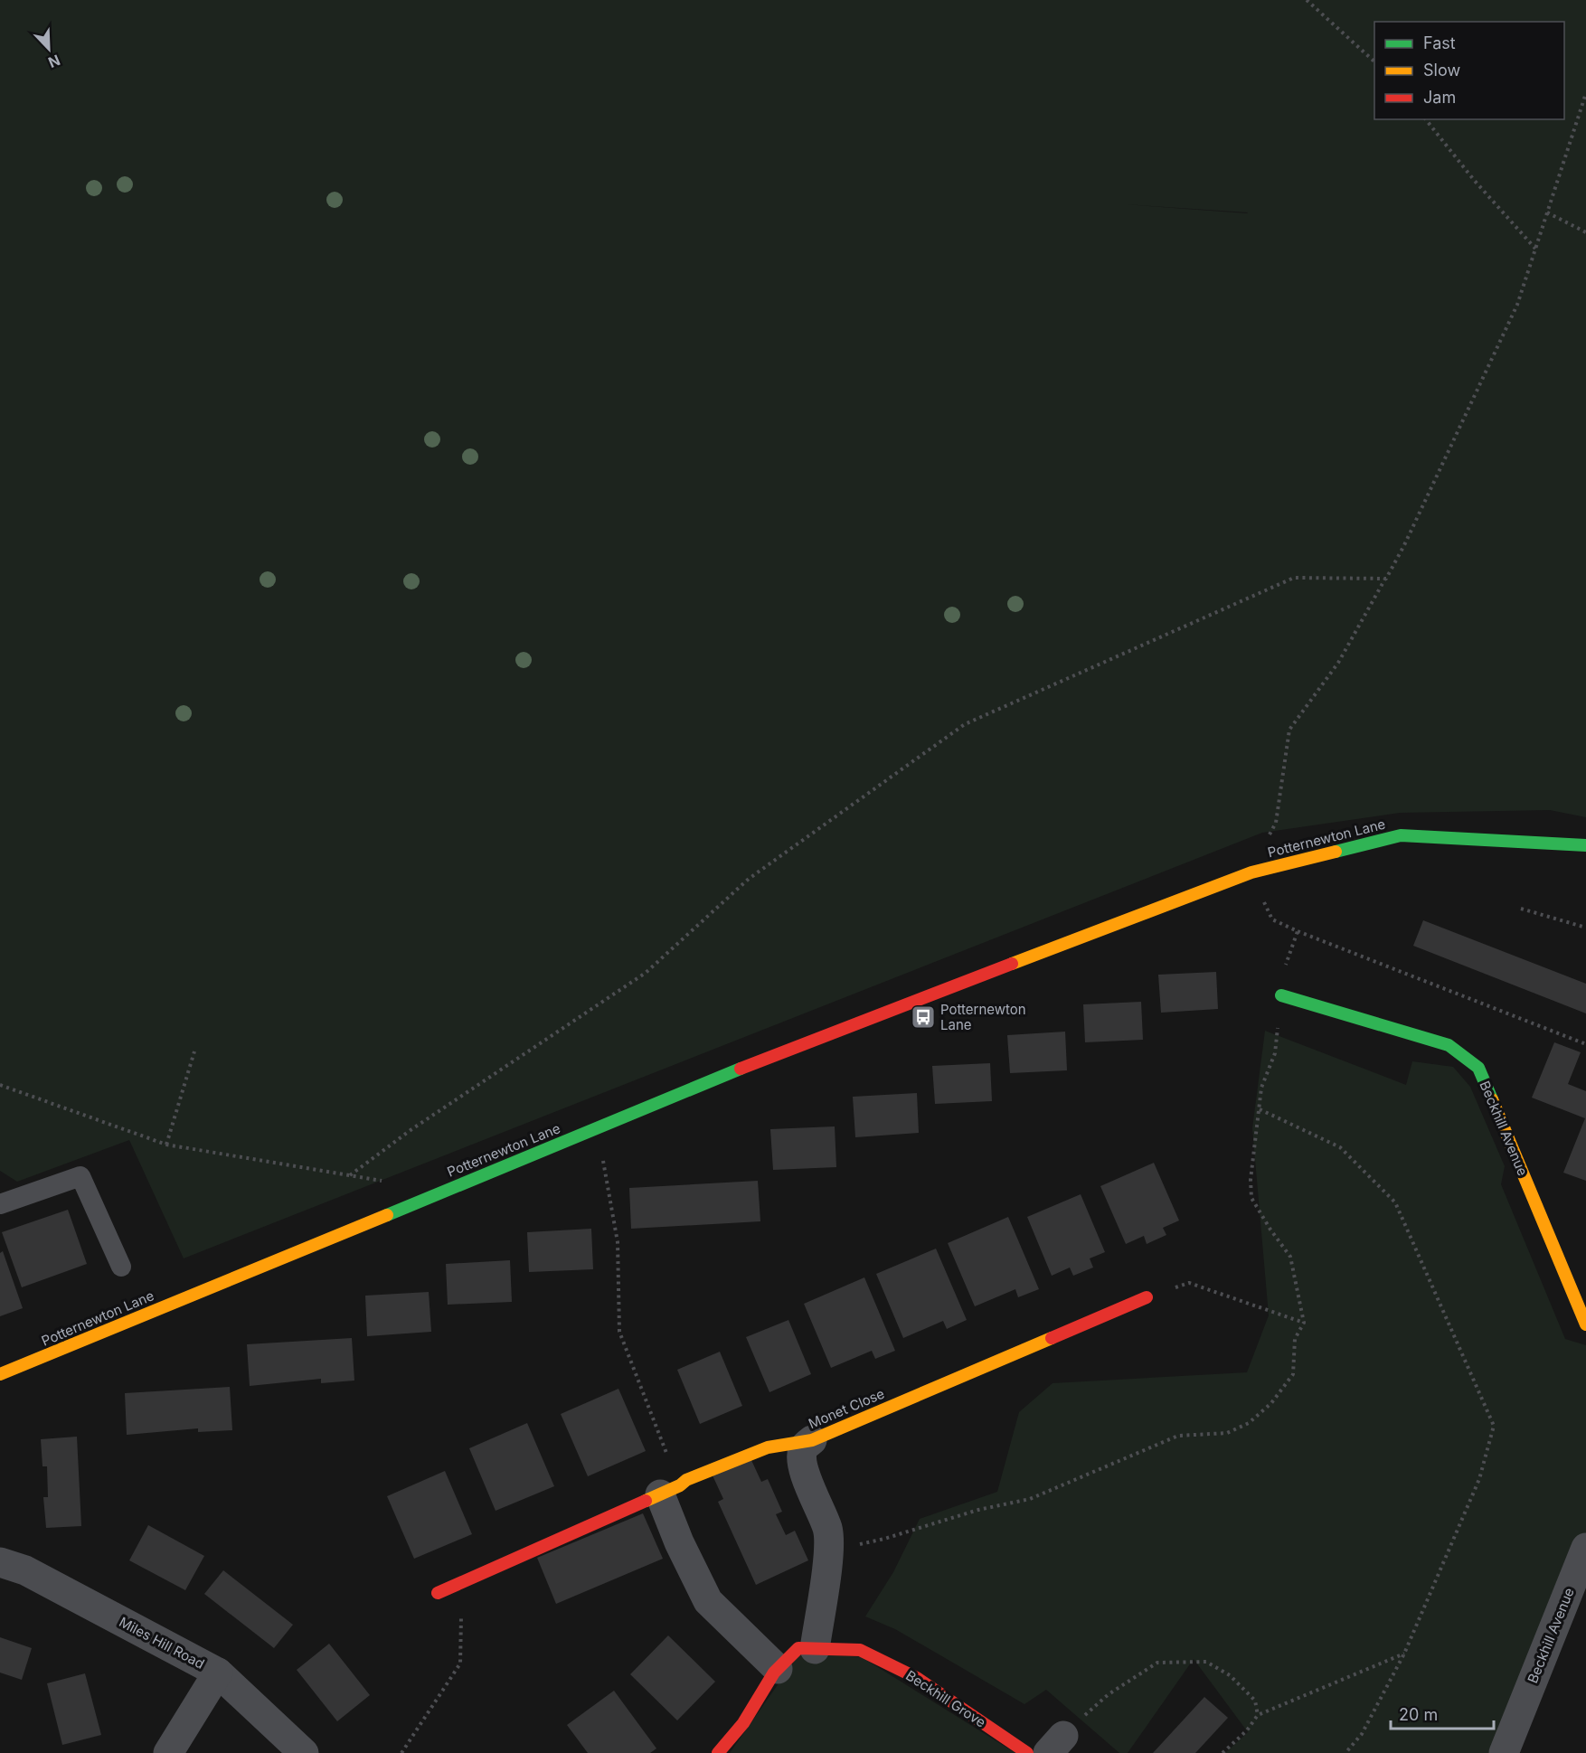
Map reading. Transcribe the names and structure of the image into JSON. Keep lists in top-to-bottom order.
{
  "streets": {
    "main road": [
      "Potternewton Lane",
      "Beckhill Avenue",
      "Monet Close",
      "Beckhill Grove"
    ],
    "street": ["Miles Hill Road"]
  },
  "places": {
    "bus stop": ["Potternewton Lane"]
  },
  "legend": ["Fast", "Slow", "Jam"],
  "scale_bar": "20 m",
  "north": "bottom right"
}
